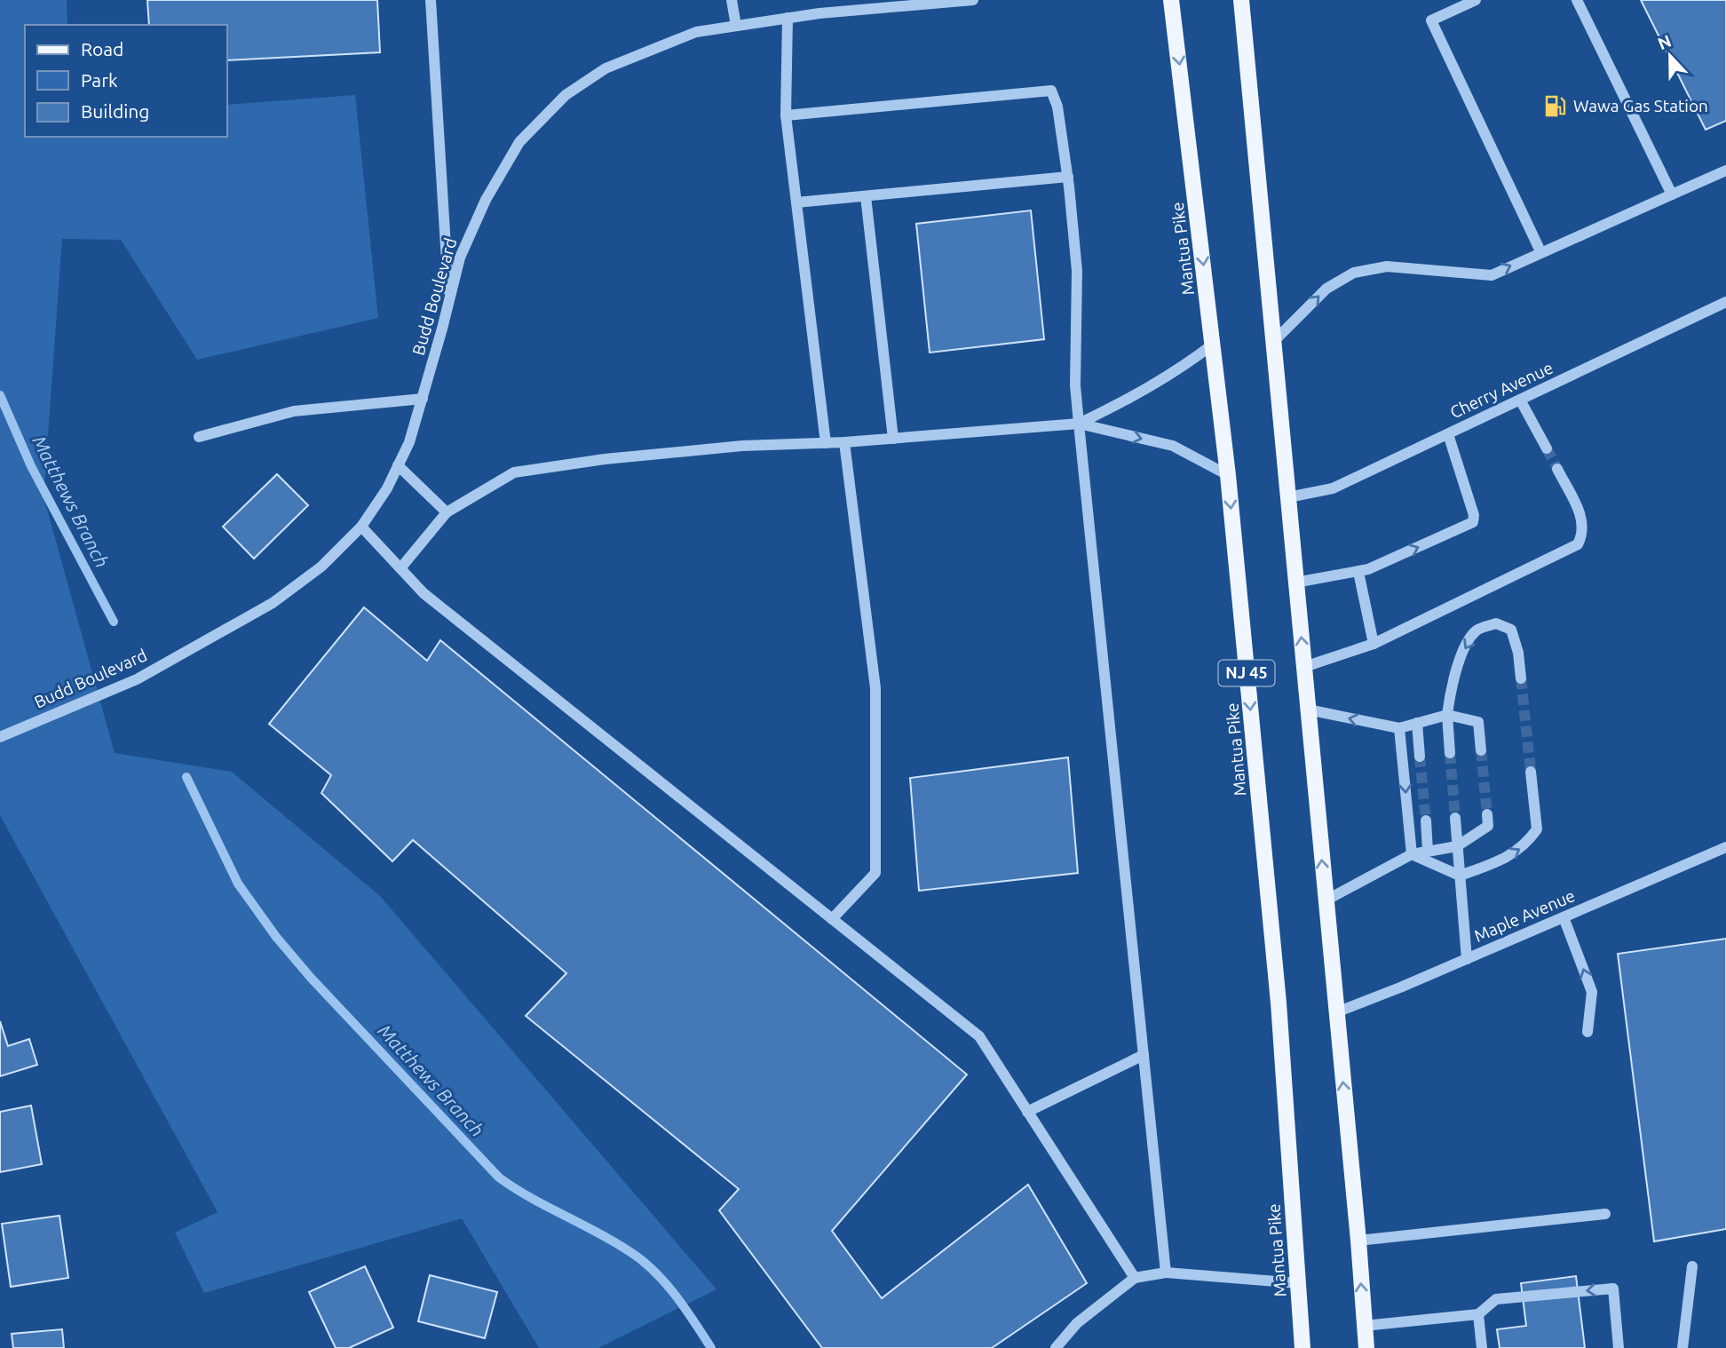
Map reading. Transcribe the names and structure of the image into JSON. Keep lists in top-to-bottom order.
{
  "streets": {
    "main road": ["Mantua Pike", "NJ 45"],
    "street": ["Budd Boulevard", "Cherry Avenue", "Maple Avenue"]
  },
  "water": ["Matthews Branch"],
  "places": {
    "fuel station": ["Wawa Gas Station"]
  },
  "legend": ["Road", "Park", "Building"],
  "north": "top"
}
